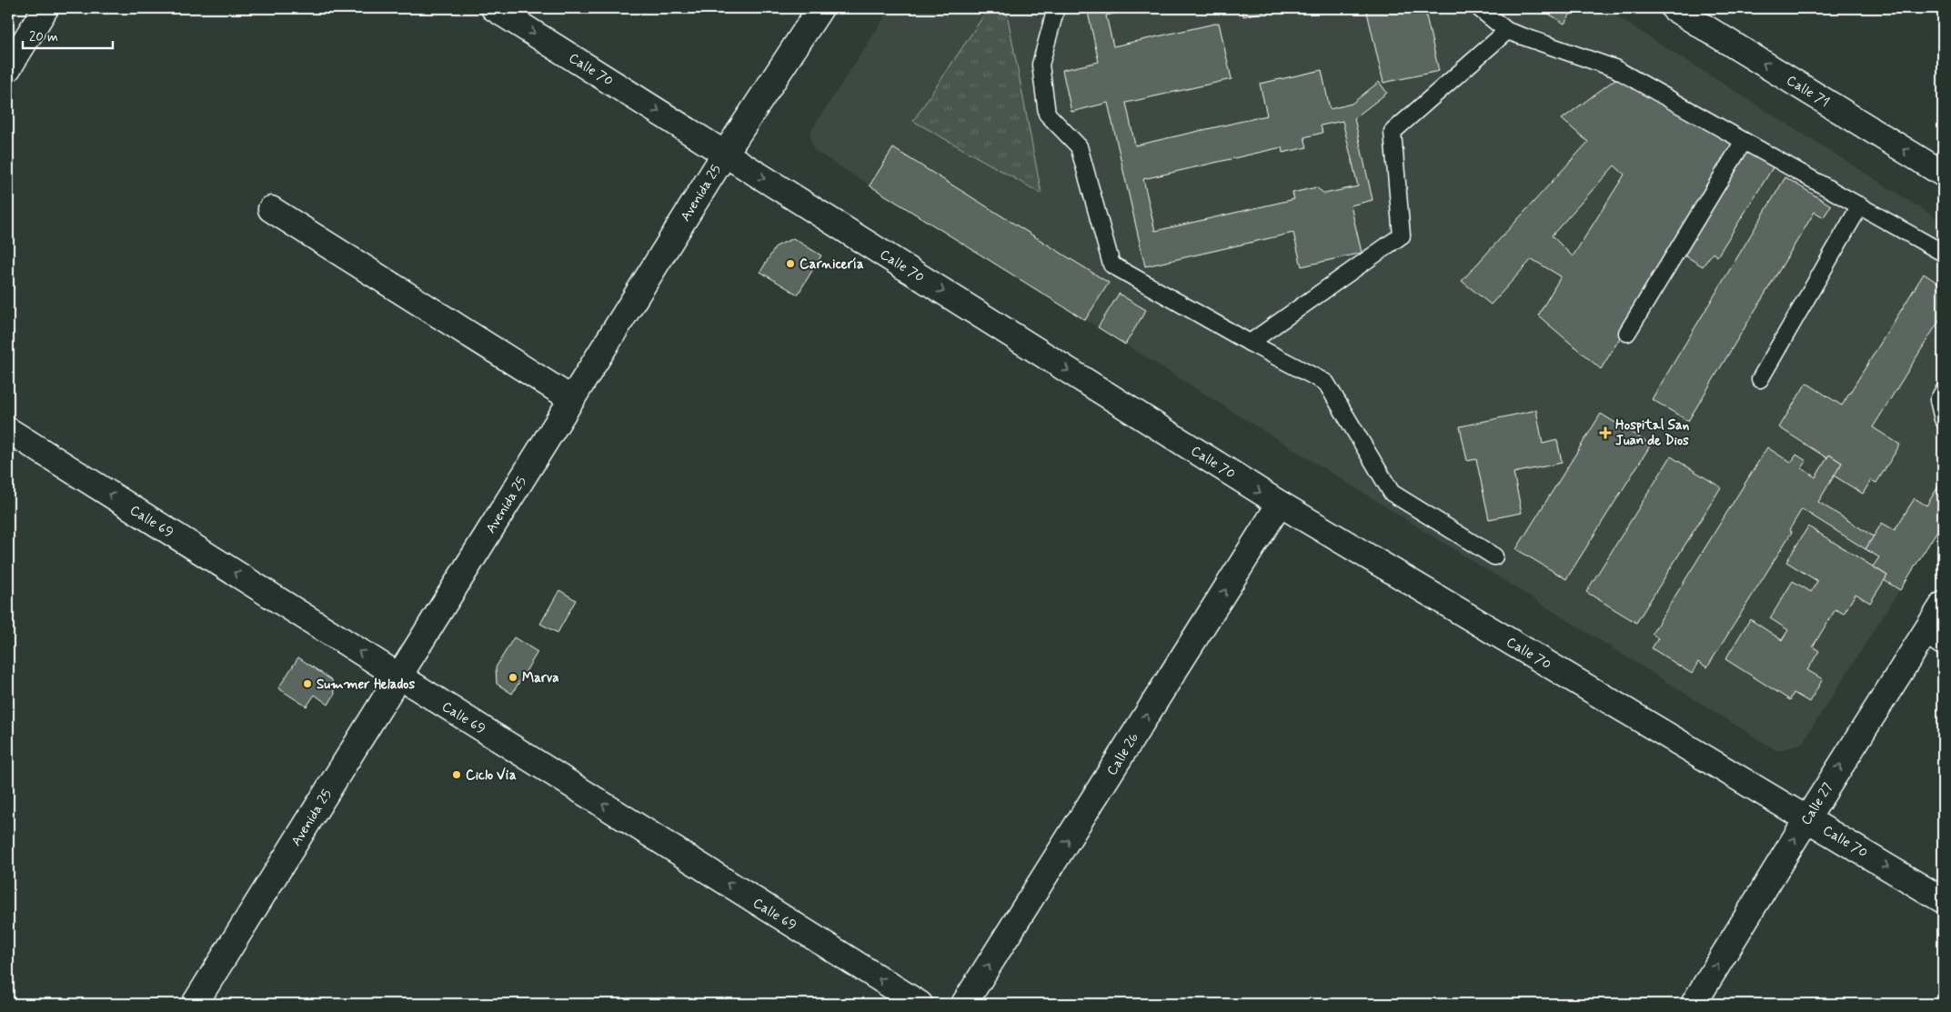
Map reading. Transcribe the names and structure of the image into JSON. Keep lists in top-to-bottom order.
{
  "streets": {
    "street": [
      "Calle 70",
      "Calle 71",
      "Avenida 25",
      "Calle 69",
      "Calle 26",
      "Calle 27"
    ]
  },
  "crossings": [
    ["Calle 70", "Avenida 25"],
    ["Calle 70", "Calle 26"],
    ["Calle 70", "Calle 27"],
    ["Avenida 25", "Calle 69"]
  ],
  "one_way": [
    "Calle 70",
    "Calle 71",
    "Calle 69",
    "Calle 26",
    "Calle 27"
  ],
  "places": {
    "other": [
      "Carnicería",
      "Marva",
      "Summer Helados",
      "Ciclo Via"
    ],
    "health": ["Hospital San Juan de Dios"]
  },
  "scale_bar": "20 m"
}
